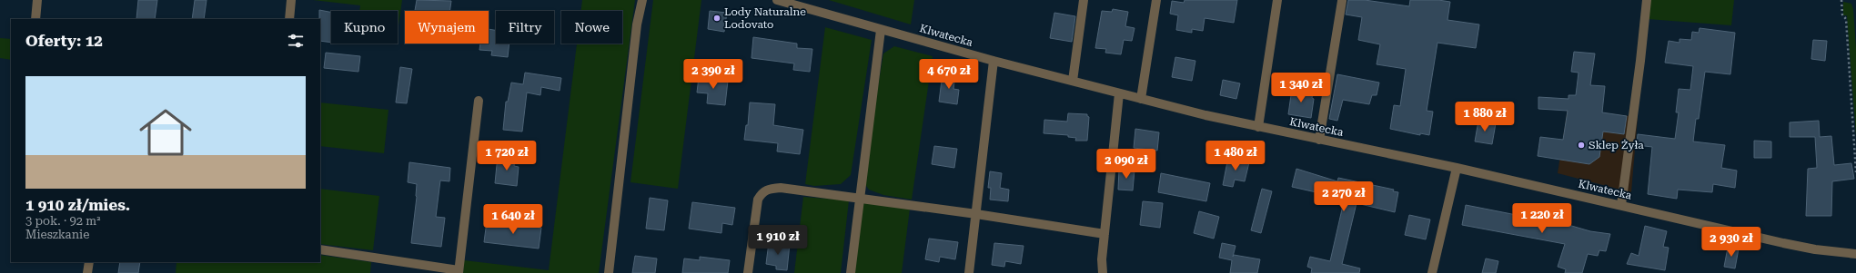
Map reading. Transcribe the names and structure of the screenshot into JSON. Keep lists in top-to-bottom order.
{
  "streets": {
    "street": ["Klwatecka"]
  },
  "places": ["Lody Naturalne Lodovato", "Sklep Żyła"],
  "page": {
    "chip": [
      "Kupno",
      "Wynajem",
      "Filtry",
      "Nowe"
    ],
    "heading": "Oferty: 12",
    "price": [
      "2 390 zł",
      "4 670 zł",
      "1 340 zł",
      "1 880 zł",
      "1 720 zł",
      "1 480 zł",
      "2 090 zł",
      "2 270 zł",
      "1 220 zł",
      "1 640 zł",
      "1 910 zł",
      "2 930 zł"
    ],
    "list": [
      {
        "name": "1 910 zł/mies.",
        "note": "3 pok. · 92 m² · Mieszkanie"
      }
    ]
  }
}
